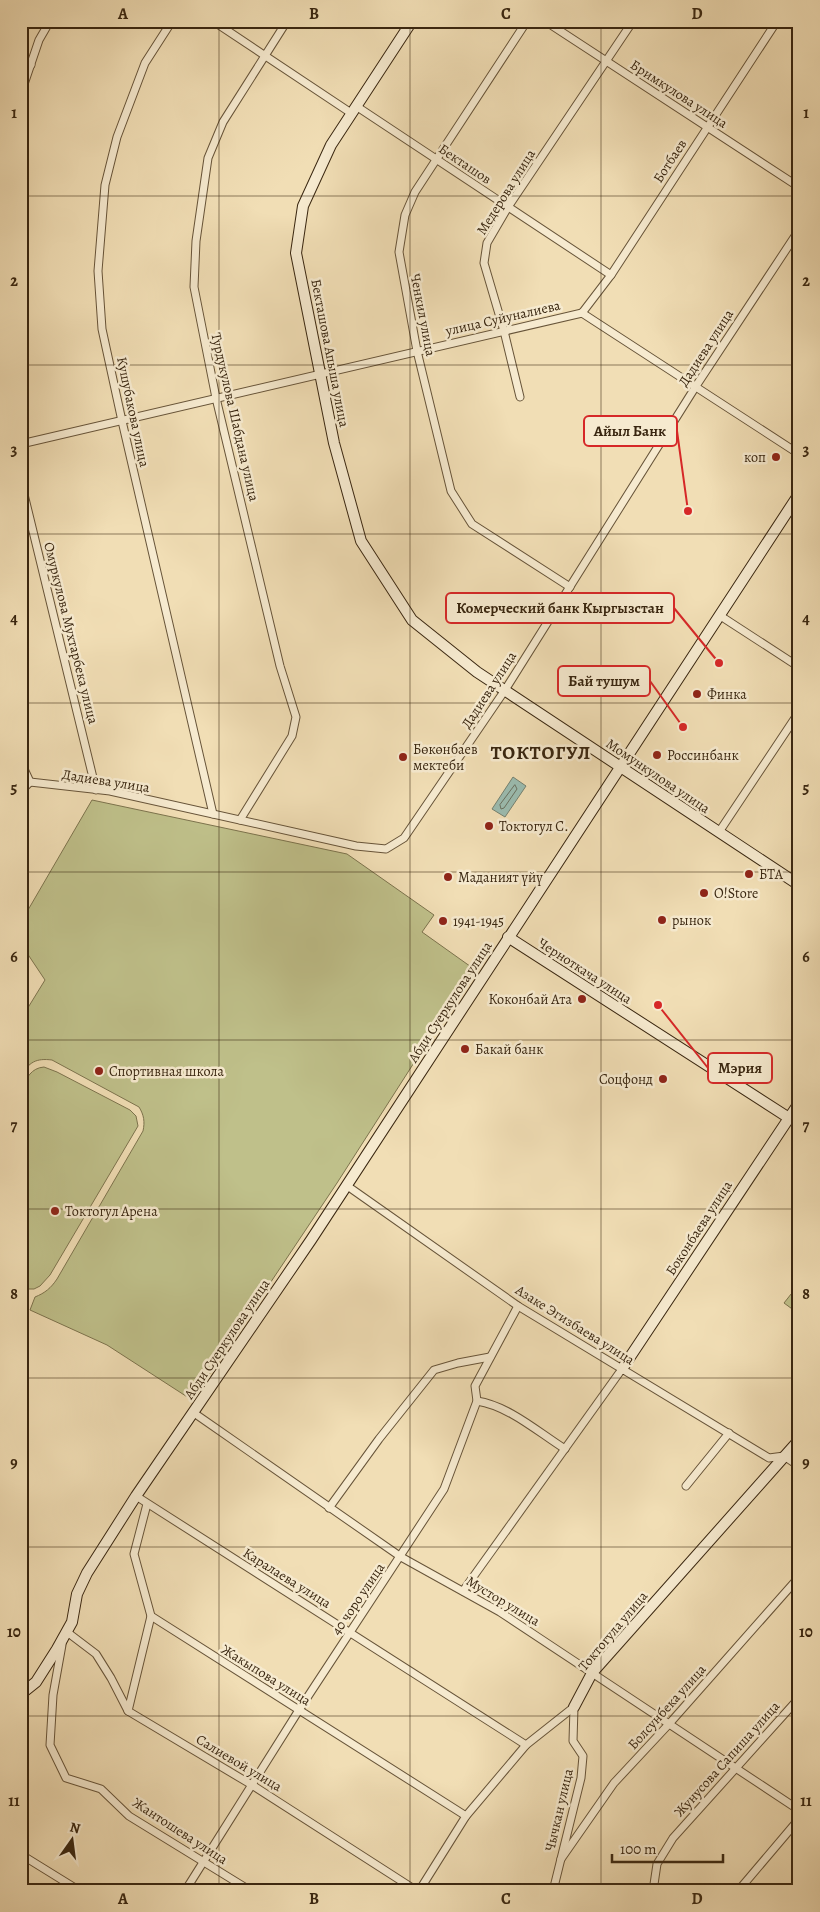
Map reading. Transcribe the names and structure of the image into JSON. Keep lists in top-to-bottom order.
{
  "streets": {
    "street": [
      "Бримкулова улица",
      "Ботбаев",
      "Бекташов",
      "Медерова улица",
      "Ченкил улица",
      "улица Суйуналиева",
      "Дадиева улица",
      "Бекташова Апыша улица",
      "Кушубакова улица",
      "Турдукулова Шабдана улица",
      "Омуркулова Мухтарбека улица",
      "Момункулова улица",
      "Черноткача улица",
      "Абди Суеркулова улица",
      "Боконбаева улица",
      "Азаке Эгизбаева улица",
      "Каралаева улица",
      "40 чоро улица",
      "Мустор улица",
      "Токтогула улица",
      "Жакыпова улица",
      "Болсунбека улица",
      "Жунусова Сапиша улица",
      "Салиевой улица",
      "Чычкан улица",
      "Жантошева улица"
    ]
  },
  "crossings": [
    ["Бримкулова улица", "Ботбаев"],
    ["Бримкулова улица", "Медерова улица"],
    ["Ботбаев", "Бекташов"],
    ["Ботбаев", "улица Суйуналиева"],
    ["Бекташов", "Медерова улица"],
    ["Бекташов", "Ченкил улица"],
    ["Бекташов", "Бекташова Апыша улица"],
    ["Бекташов", "Турдукулова Шабдана улица"],
    ["Медерова улица", "улица Суйуналиева"],
    ["Ченкил улица", "улица Суйуналиева"],
    ["Ченкил улица", "Дадиева улица"],
    ["улица Суйуналиева", "Бекташова Апыша улица"],
    ["улица Суйуналиева", "Кушубакова улица"],
    ["улица Суйуналиева", "Турдукулова Шабдана улица"],
    ["Дадиева улица", "Кушубакова улица"],
    ["Дадиева улица", "Турдукулова Шабдана улица"],
    ["Дадиева улица", "Омуркулова Мухтарбека улица"],
    ["Дадиева улица", "Момункулова улица"],
    ["Бекташова Апыша улица", "Момункулова улица"],
    ["Момункулова улица", "Абди Суеркулова улица"],
    ["Черноткача улица", "Абди Суеркулова улица"],
    ["Черноткача улица", "Боконбаева улица"],
    ["Абди Суеркулова улица", "Азаке Эгизбаева улица"],
    ["Абди Суеркулова улица", "Каралаева улица"],
    ["Абди Суеркулова улица", "Мустор улица"],
    ["Абди Суеркулова улица", "Жантошева улица"],
    ["Боконбаева улица", "Азаке Эгизбаева улица"],
    ["Азаке Эгизбаева улица", "40 чоро улица"],
    ["Азаке Эгизбаева улица", "Токтогула улица"],
    ["Каралаева улица", "40 чоро улица"],
    ["Каралаева улица", "Токтогула улица"],
    ["40 чоро улица", "Мустор улица"],
    ["40 чоро улица", "Жакыпова улица"],
    ["40 чоро улица", "Салиевой улица"],
    ["40 чоро улица", "Жантошева улица"],
    ["Мустор улица", "Токтогула улица"],
    ["Мустор улица", "Болсунбека улица"],
    ["Мустор улица", "Жунусова Сапиша улица"],
    ["Токтогула улица", "Жакыпова улица"],
    ["Токтогула улица", "Салиевой улица"],
    ["Токтогула улица", "Чычкан улица"],
    ["Болсунбека улица", "Чычкан улица"]
  ],
  "districts": ["ТОКТОГУЛ"],
  "places": [
    "коп",
    "Айыл Банк",
    "Комерческий банк Кыргызстан",
    "Финка",
    "Бай тушум",
    "Россинбанк",
    "Бөкөнбаев мектеби",
    "Токтогул С.",
    "БТА",
    "Маданият үйү",
    "O!Store",
    "рынок",
    "1941-1945",
    "Коконбай Ата",
    "Мэрия",
    "Бакай банк",
    "Спортивная школа",
    "Соцфонд",
    "Токтогул Арена"
  ],
  "scale_bar": "100 m",
  "north": "top",
  "grid": {
    "columns": [
      "A",
      "B",
      "C",
      "D"
    ],
    "rows": [
      "1",
      "2",
      "3",
      "4",
      "5",
      "6",
      "7",
      "8",
      "9",
      "10",
      "11"
    ]
  }
}
